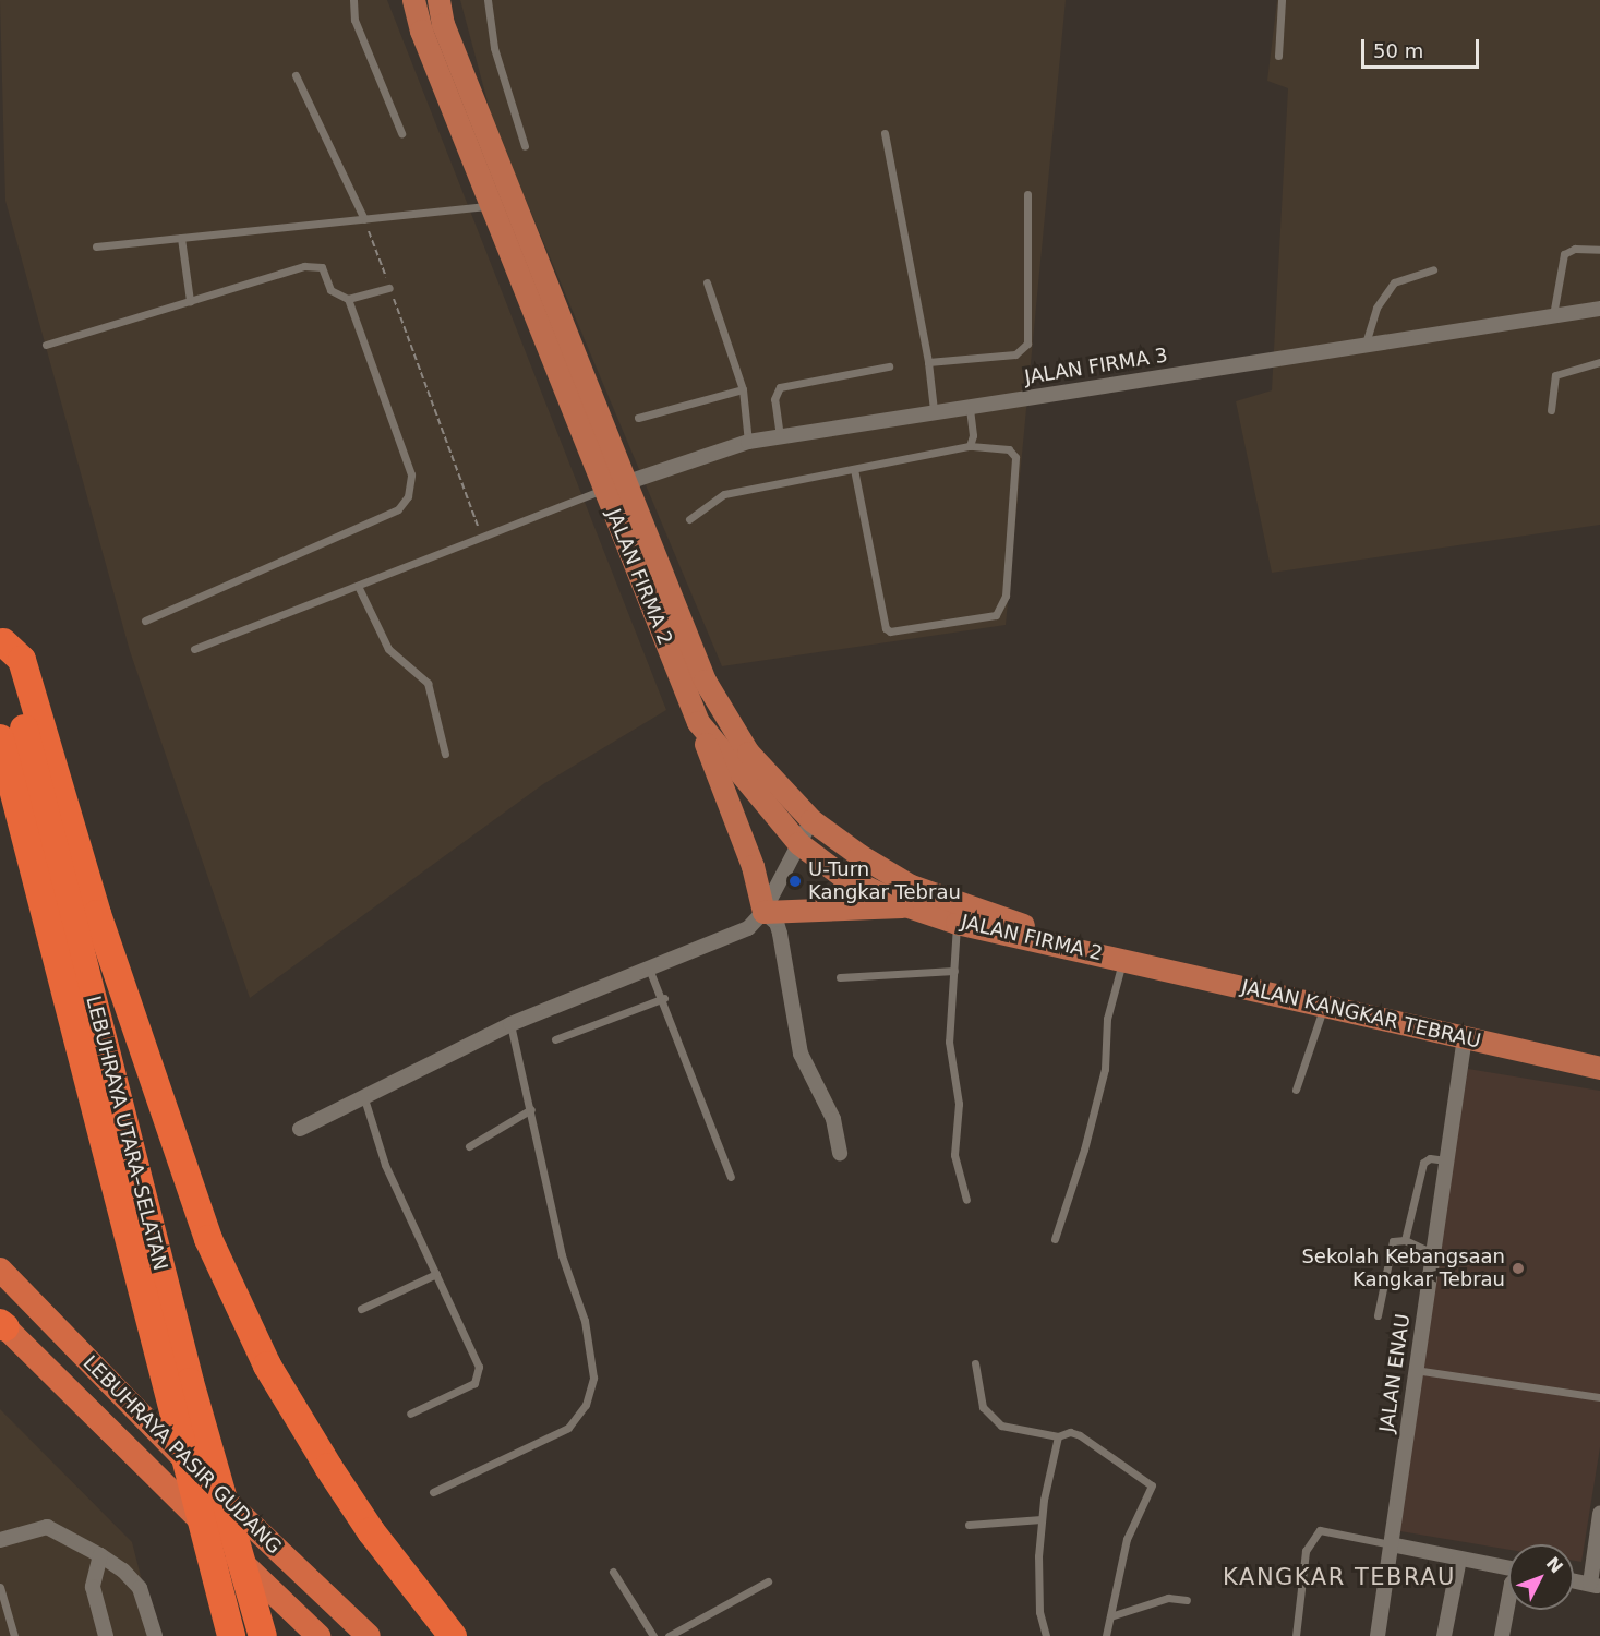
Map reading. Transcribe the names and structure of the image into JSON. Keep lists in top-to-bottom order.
{
  "streets": {
    "highway": ["LEBUHRAYA UTARA–SELATAN", "LEBUHRAYA PASIR GUDANG"],
    "main road": ["JALAN FIRMA 2", "JALAN KANGKAR TEBRAU"],
    "street": ["JALAN FIRMA 3", "JALAN ENAU"]
  },
  "crossings": [
    ["JALAN FIRMA 3", "JALAN FIRMA 2"],
    ["JALAN FIRMA 2", "JALAN KANGKAR TEBRAU"],
    ["JALAN KANGKAR TEBRAU", "JALAN ENAU"]
  ],
  "districts": ["KANGKAR TEBRAU"],
  "places": ["U-Turn Kangkar Tebrau", "Sekolah Kebangsaan Kangkar Tebrau"],
  "scale_bar": "50 m",
  "north": "top right"
}
